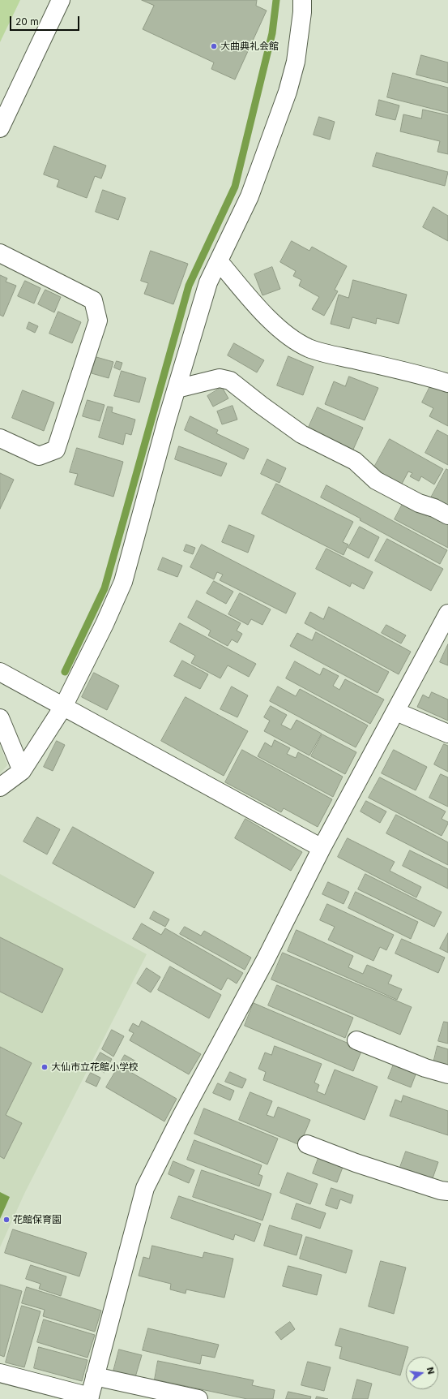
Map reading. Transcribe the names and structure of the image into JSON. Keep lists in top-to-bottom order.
{
  "places": ["大曲典礼会館", "大仙市立花館小学校", "花館保育園"],
  "scale_bar": "20 m",
  "north": "right"
}
